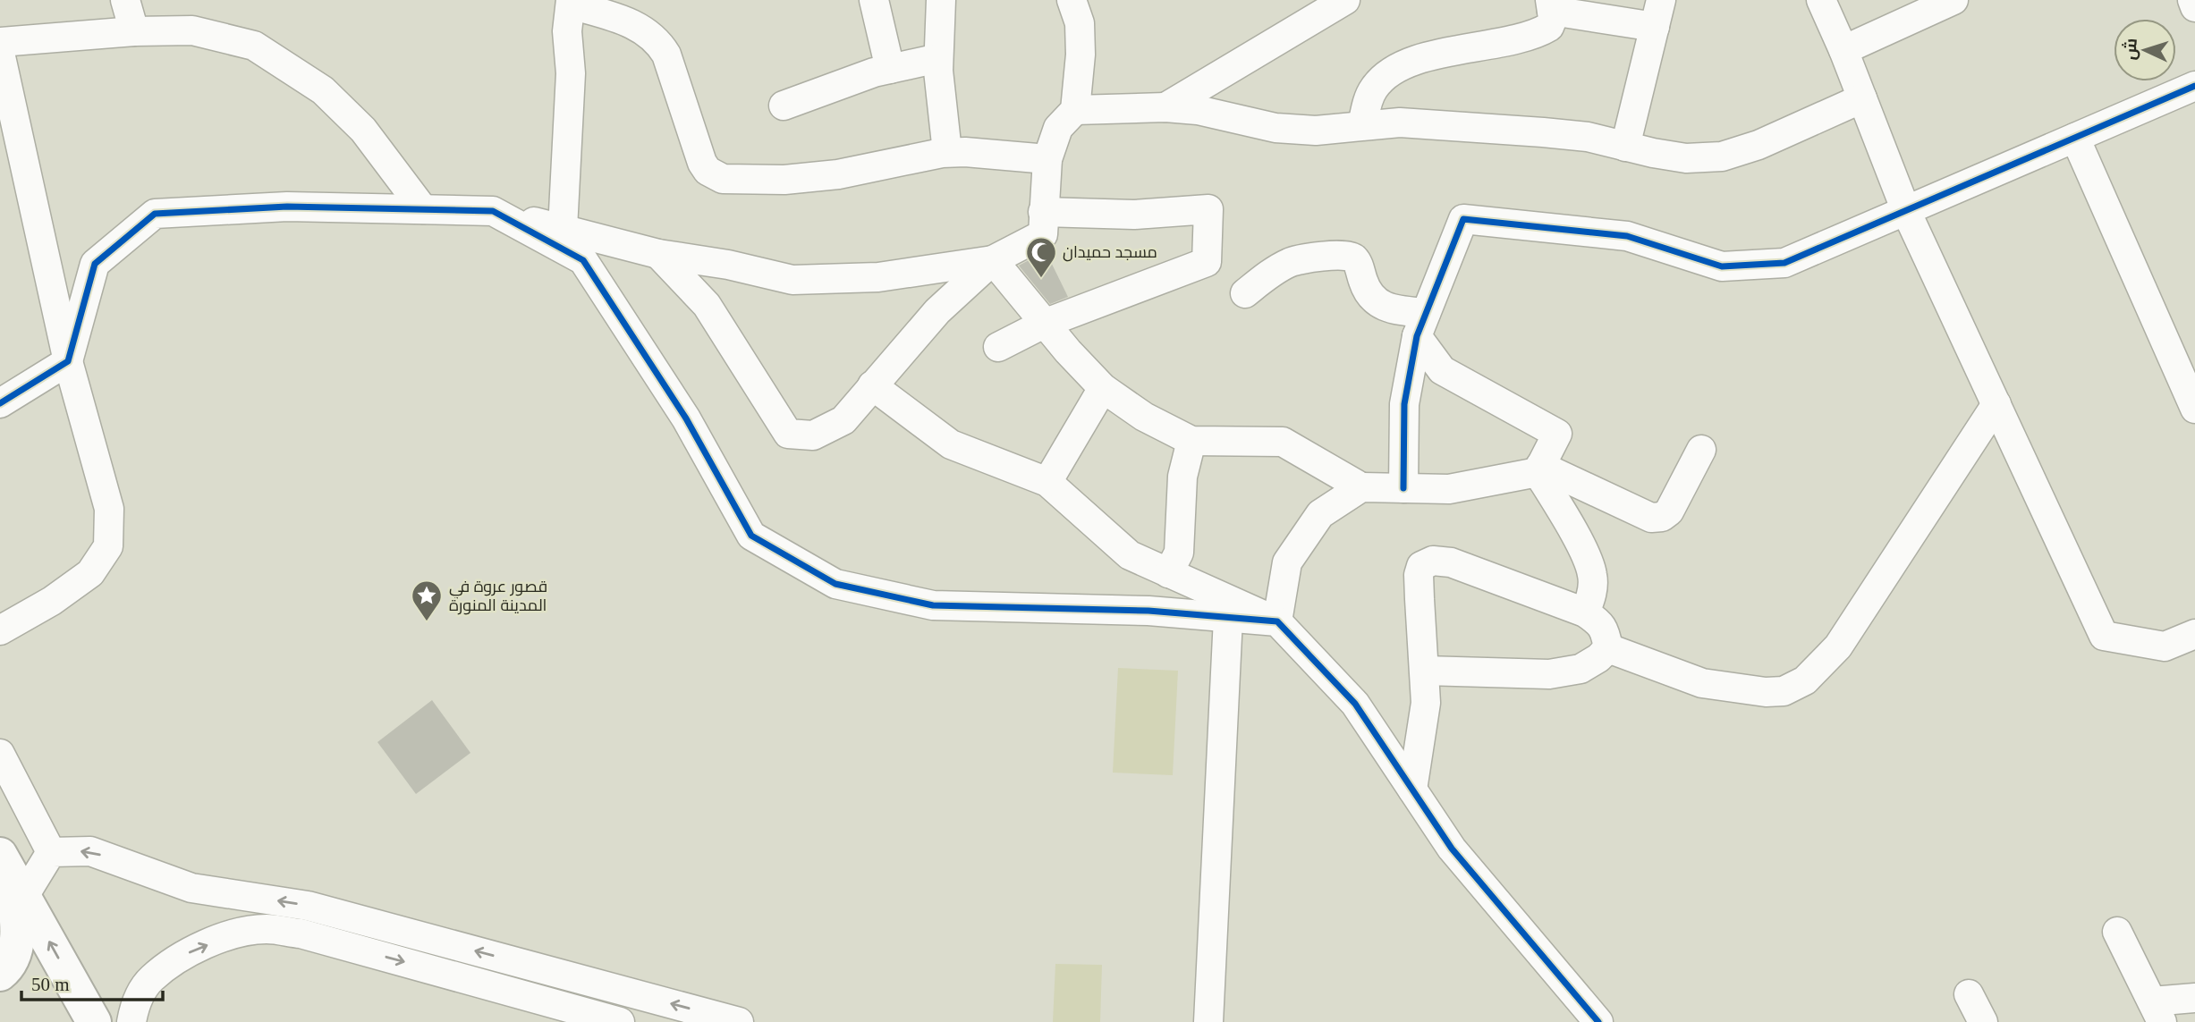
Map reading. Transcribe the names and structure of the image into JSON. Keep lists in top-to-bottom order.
{
  "places": {
    "mosque": ["مسجد حميدان"],
    "place": ["قصور عروة في المدينة المنورة"]
  },
  "scale_bar": "50 m",
  "north": "left"
}
